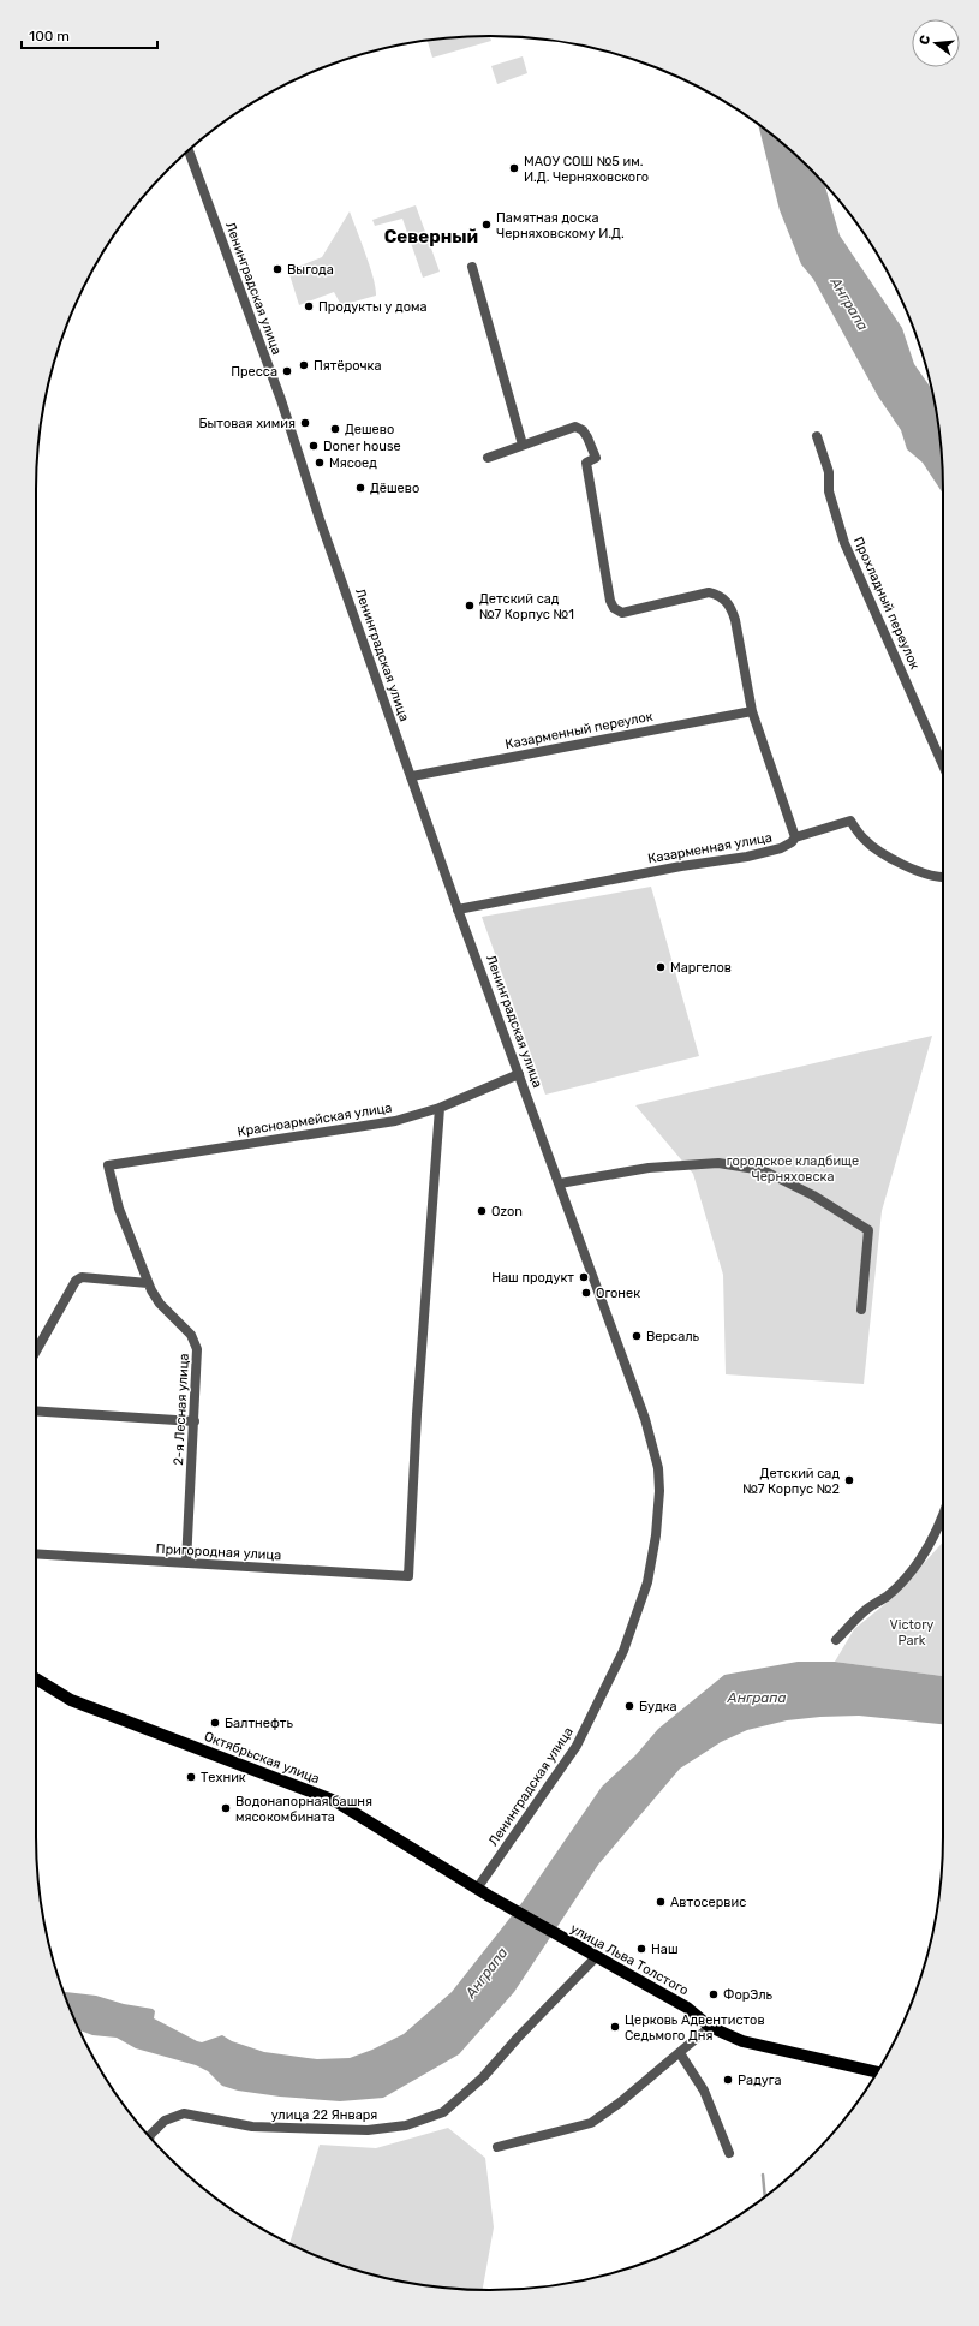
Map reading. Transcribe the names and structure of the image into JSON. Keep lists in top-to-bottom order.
{
  "streets": {
    "main road": ["Октябрьская улица", "улица Льва Толстого"],
    "street": [
      "Ленинградская улица",
      "Прохладный переулок",
      "Казарменный переулок",
      "Казарменная улица",
      "Красноармейская улица",
      "2-я Лесная улица",
      "Пригородная улица",
      "улица 22 Января"
    ]
  },
  "crossings": [
    ["Ленинградская улица", "Казарменный переулок"],
    ["Ленинградская улица", "Казарменная улица"],
    ["Ленинградская улица", "Красноармейская улица"],
    ["Ленинградская улица", "Октябрьская улица"],
    ["Ленинградская улица", "улица Льва Толстого"],
    ["Красноармейская улица", "2-я Лесная улица"],
    ["Красноармейская улица", "Пригородная улица"],
    ["2-я Лесная улица", "Пригородная улица"],
    ["Октябрьская улица", "улица Льва Толстого"],
    ["улица Льва Толстого", "улица 22 Января"]
  ],
  "districts": ["Северный"],
  "water": ["Анграпа"],
  "parks": ["городское кладбище Черняховска", "Victory Park"],
  "places": [
    "МАОУ СОШ №5 им. И.Д. Черняховского",
    "Памятная доска Черняховскому И.Д.",
    "Выгода",
    "Продукты у дома",
    "Пятёрочка",
    "Пресса",
    "Бытовая химия",
    "Дешево",
    "Doner house",
    "Мясоед",
    "Дёшево",
    "Детский сад №7 Корпус №1",
    "Маргелов",
    "Ozon",
    "Наш продукт",
    "Огонек",
    "Версаль",
    "Детский сад №7 Корпус №2",
    "Будка",
    "Балтнефть",
    "Техник",
    "Водонапорная башня мясокомбината",
    "Автосервис",
    "Наш",
    "ФорЭль",
    "Церковь Адвентистов Седьмого Дня",
    "Радуга"
  ],
  "scale_bar": "100 m",
  "north": "left"
}
